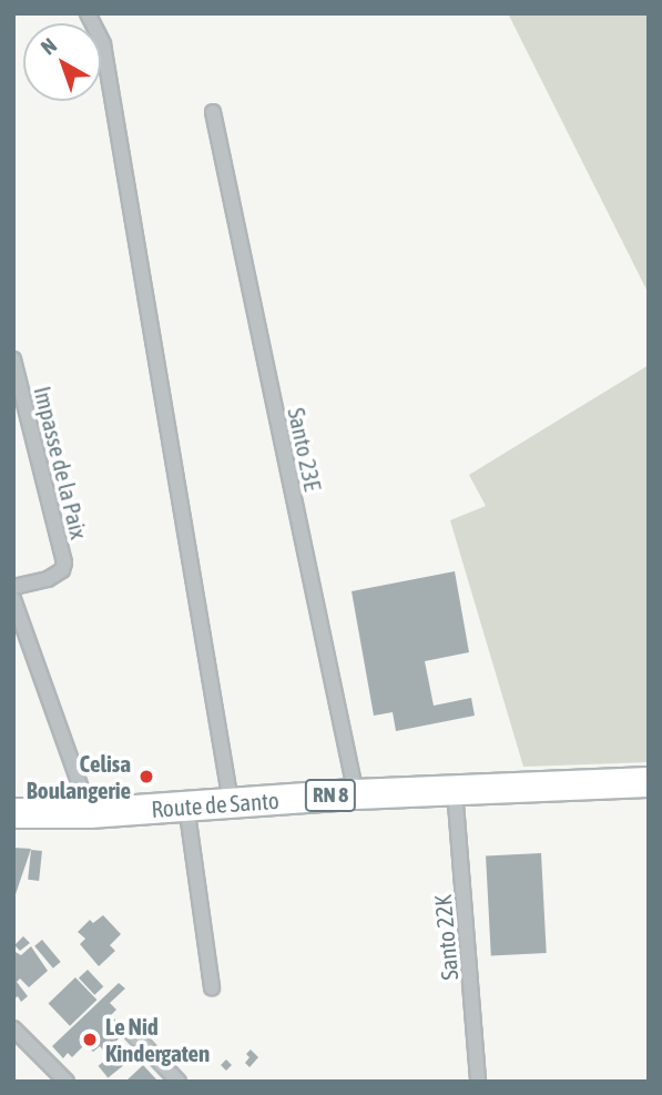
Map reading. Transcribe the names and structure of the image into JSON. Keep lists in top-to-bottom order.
{
  "streets": {
    "main road": ["RN 8", "Route de Santo"],
    "street": ["Santo 23E", "Impasse de la Paix", "Santo 22K"]
  },
  "crossings": [
    ["Santo 23E", "Route de Santo"],
    ["Route de Santo", "Santo 22K"]
  ],
  "places": ["Celisa Boulangerie", "Le Nid Kindergaten"],
  "north": "top left"
}
